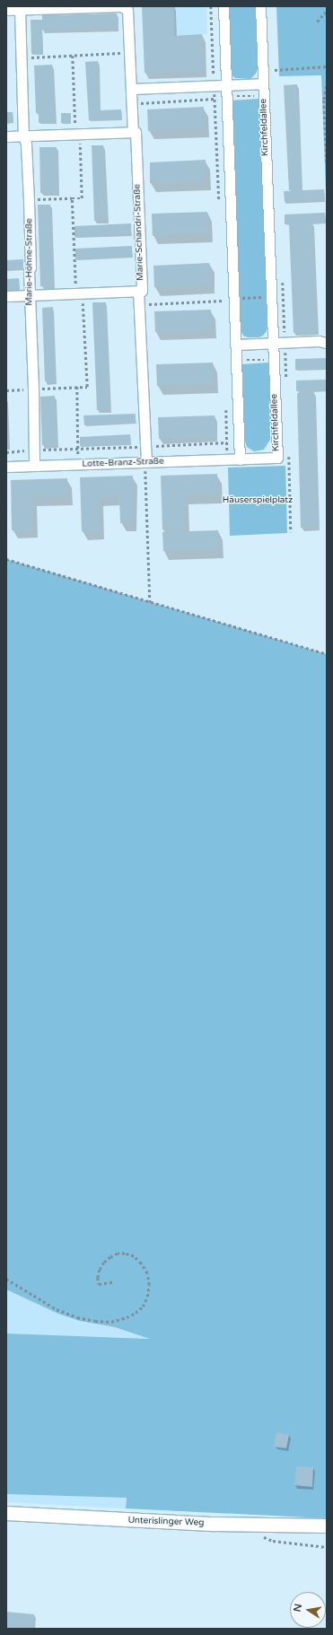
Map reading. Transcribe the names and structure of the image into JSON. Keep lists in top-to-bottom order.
{
  "streets": {
    "street": [
      "Kirchfeldallee",
      "Marie-Schandri-Straße",
      "Marie-Höhne-Straße",
      "Lotte-Branz-Straße",
      "Unterislinger Weg"
    ]
  },
  "crossings": [
    ["Kirchfeldallee", "Lotte-Branz-Straße"],
    ["Marie-Schandri-Straße", "Lotte-Branz-Straße"],
    ["Marie-Höhne-Straße", "Lotte-Branz-Straße"]
  ],
  "parks": ["Häuserspielplatz"],
  "north": "left"
}
